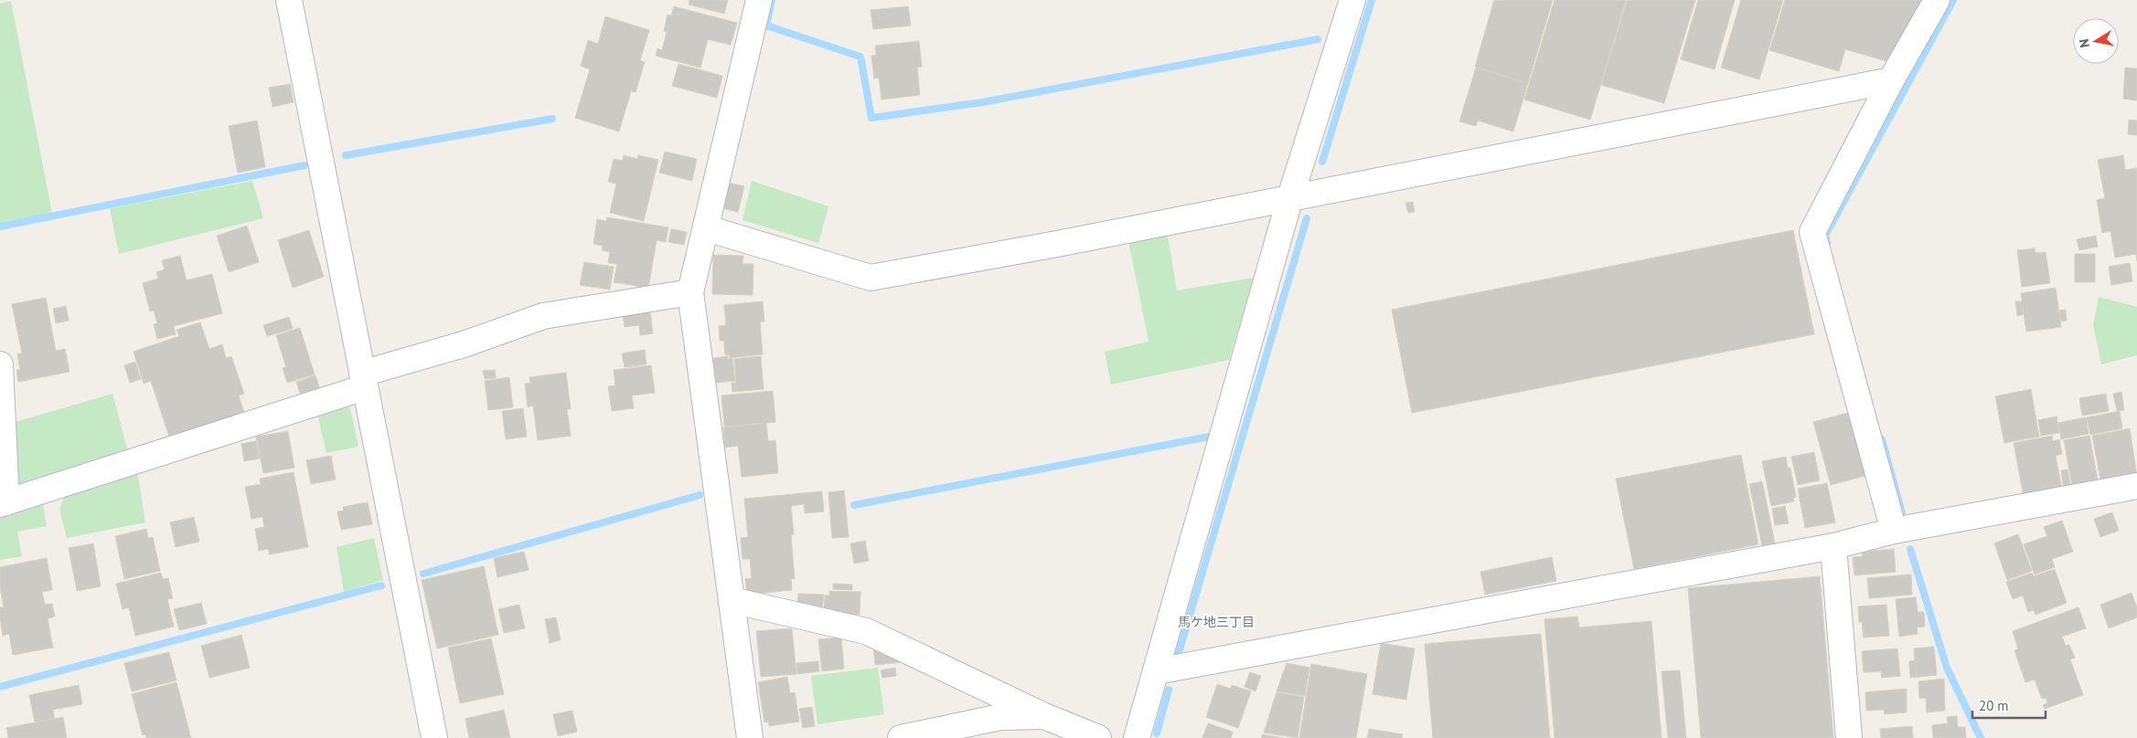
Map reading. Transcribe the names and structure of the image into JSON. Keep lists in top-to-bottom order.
{
  "districts": ["馬ケ地三丁目"],
  "scale_bar": "20 m",
  "north": "left"
}
